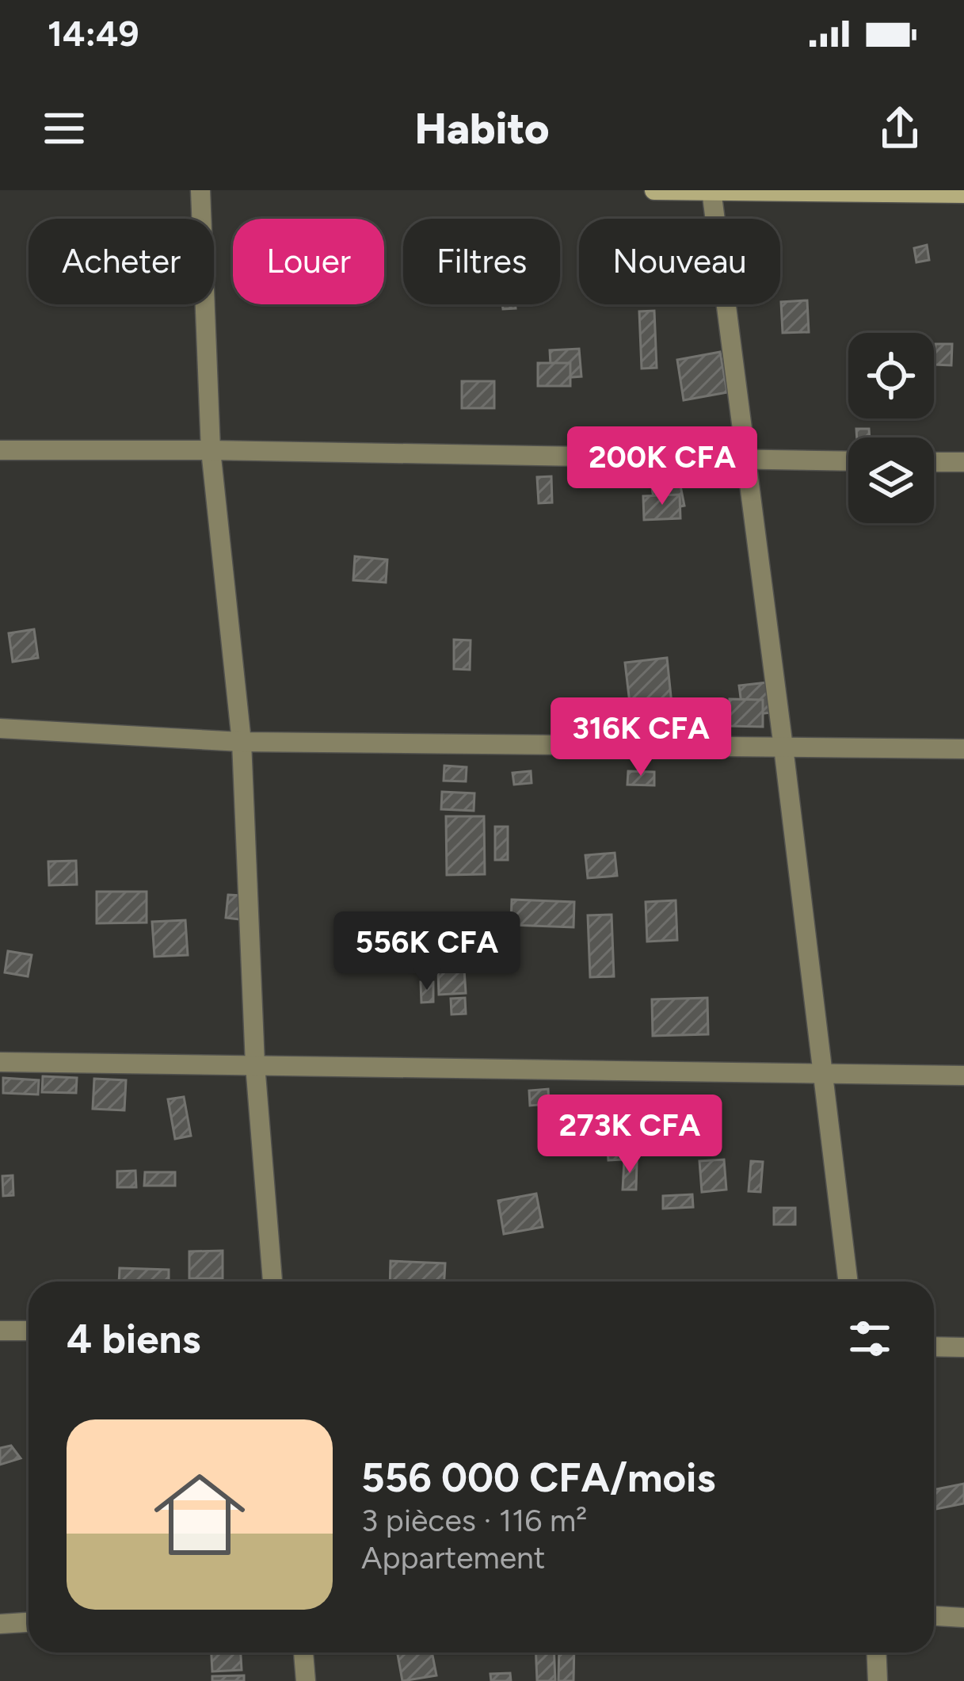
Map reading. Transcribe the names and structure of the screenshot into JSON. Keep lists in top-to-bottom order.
{
  "page": {
    "status": "14:49",
    "header": "Habito",
    "chip": [
      "Acheter",
      "Louer",
      "Filtres",
      "Nouveau"
    ],
    "price": [
      "200K CFA",
      "316K CFA",
      "556K CFA",
      "273K CFA"
    ],
    "heading": "4 biens",
    "list": [
      {
        "name": "556 000 CFA/mois",
        "note": "3 pièces · 116 m² · Appartement"
      }
    ]
  }
}
